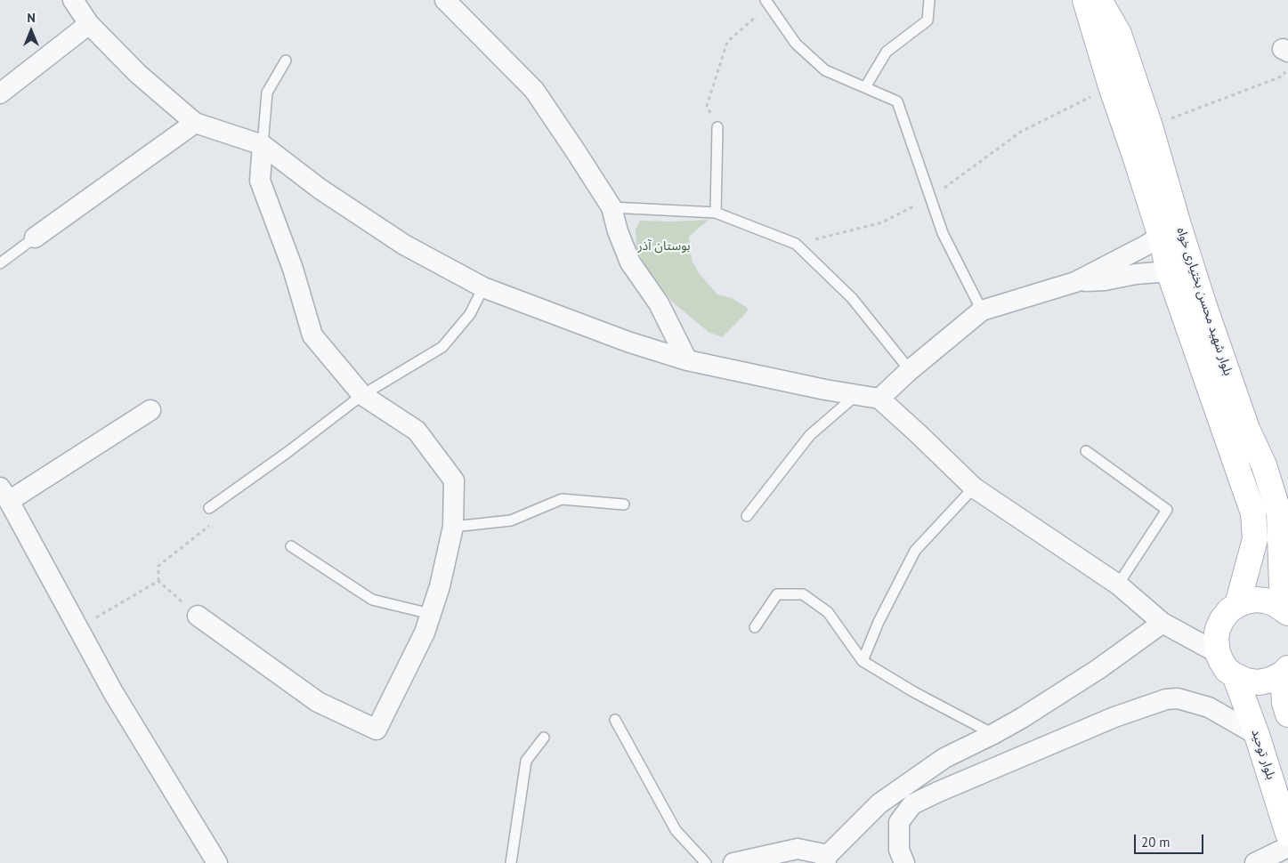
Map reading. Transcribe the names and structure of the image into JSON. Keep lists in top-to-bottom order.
{
  "streets": {
    "main road": ["بلوار شهید محسن بختیاری خواه", "بلوار توحید"]
  },
  "parks": ["بوستان آذر"],
  "scale_bar": "20 m",
  "north": "top"
}
